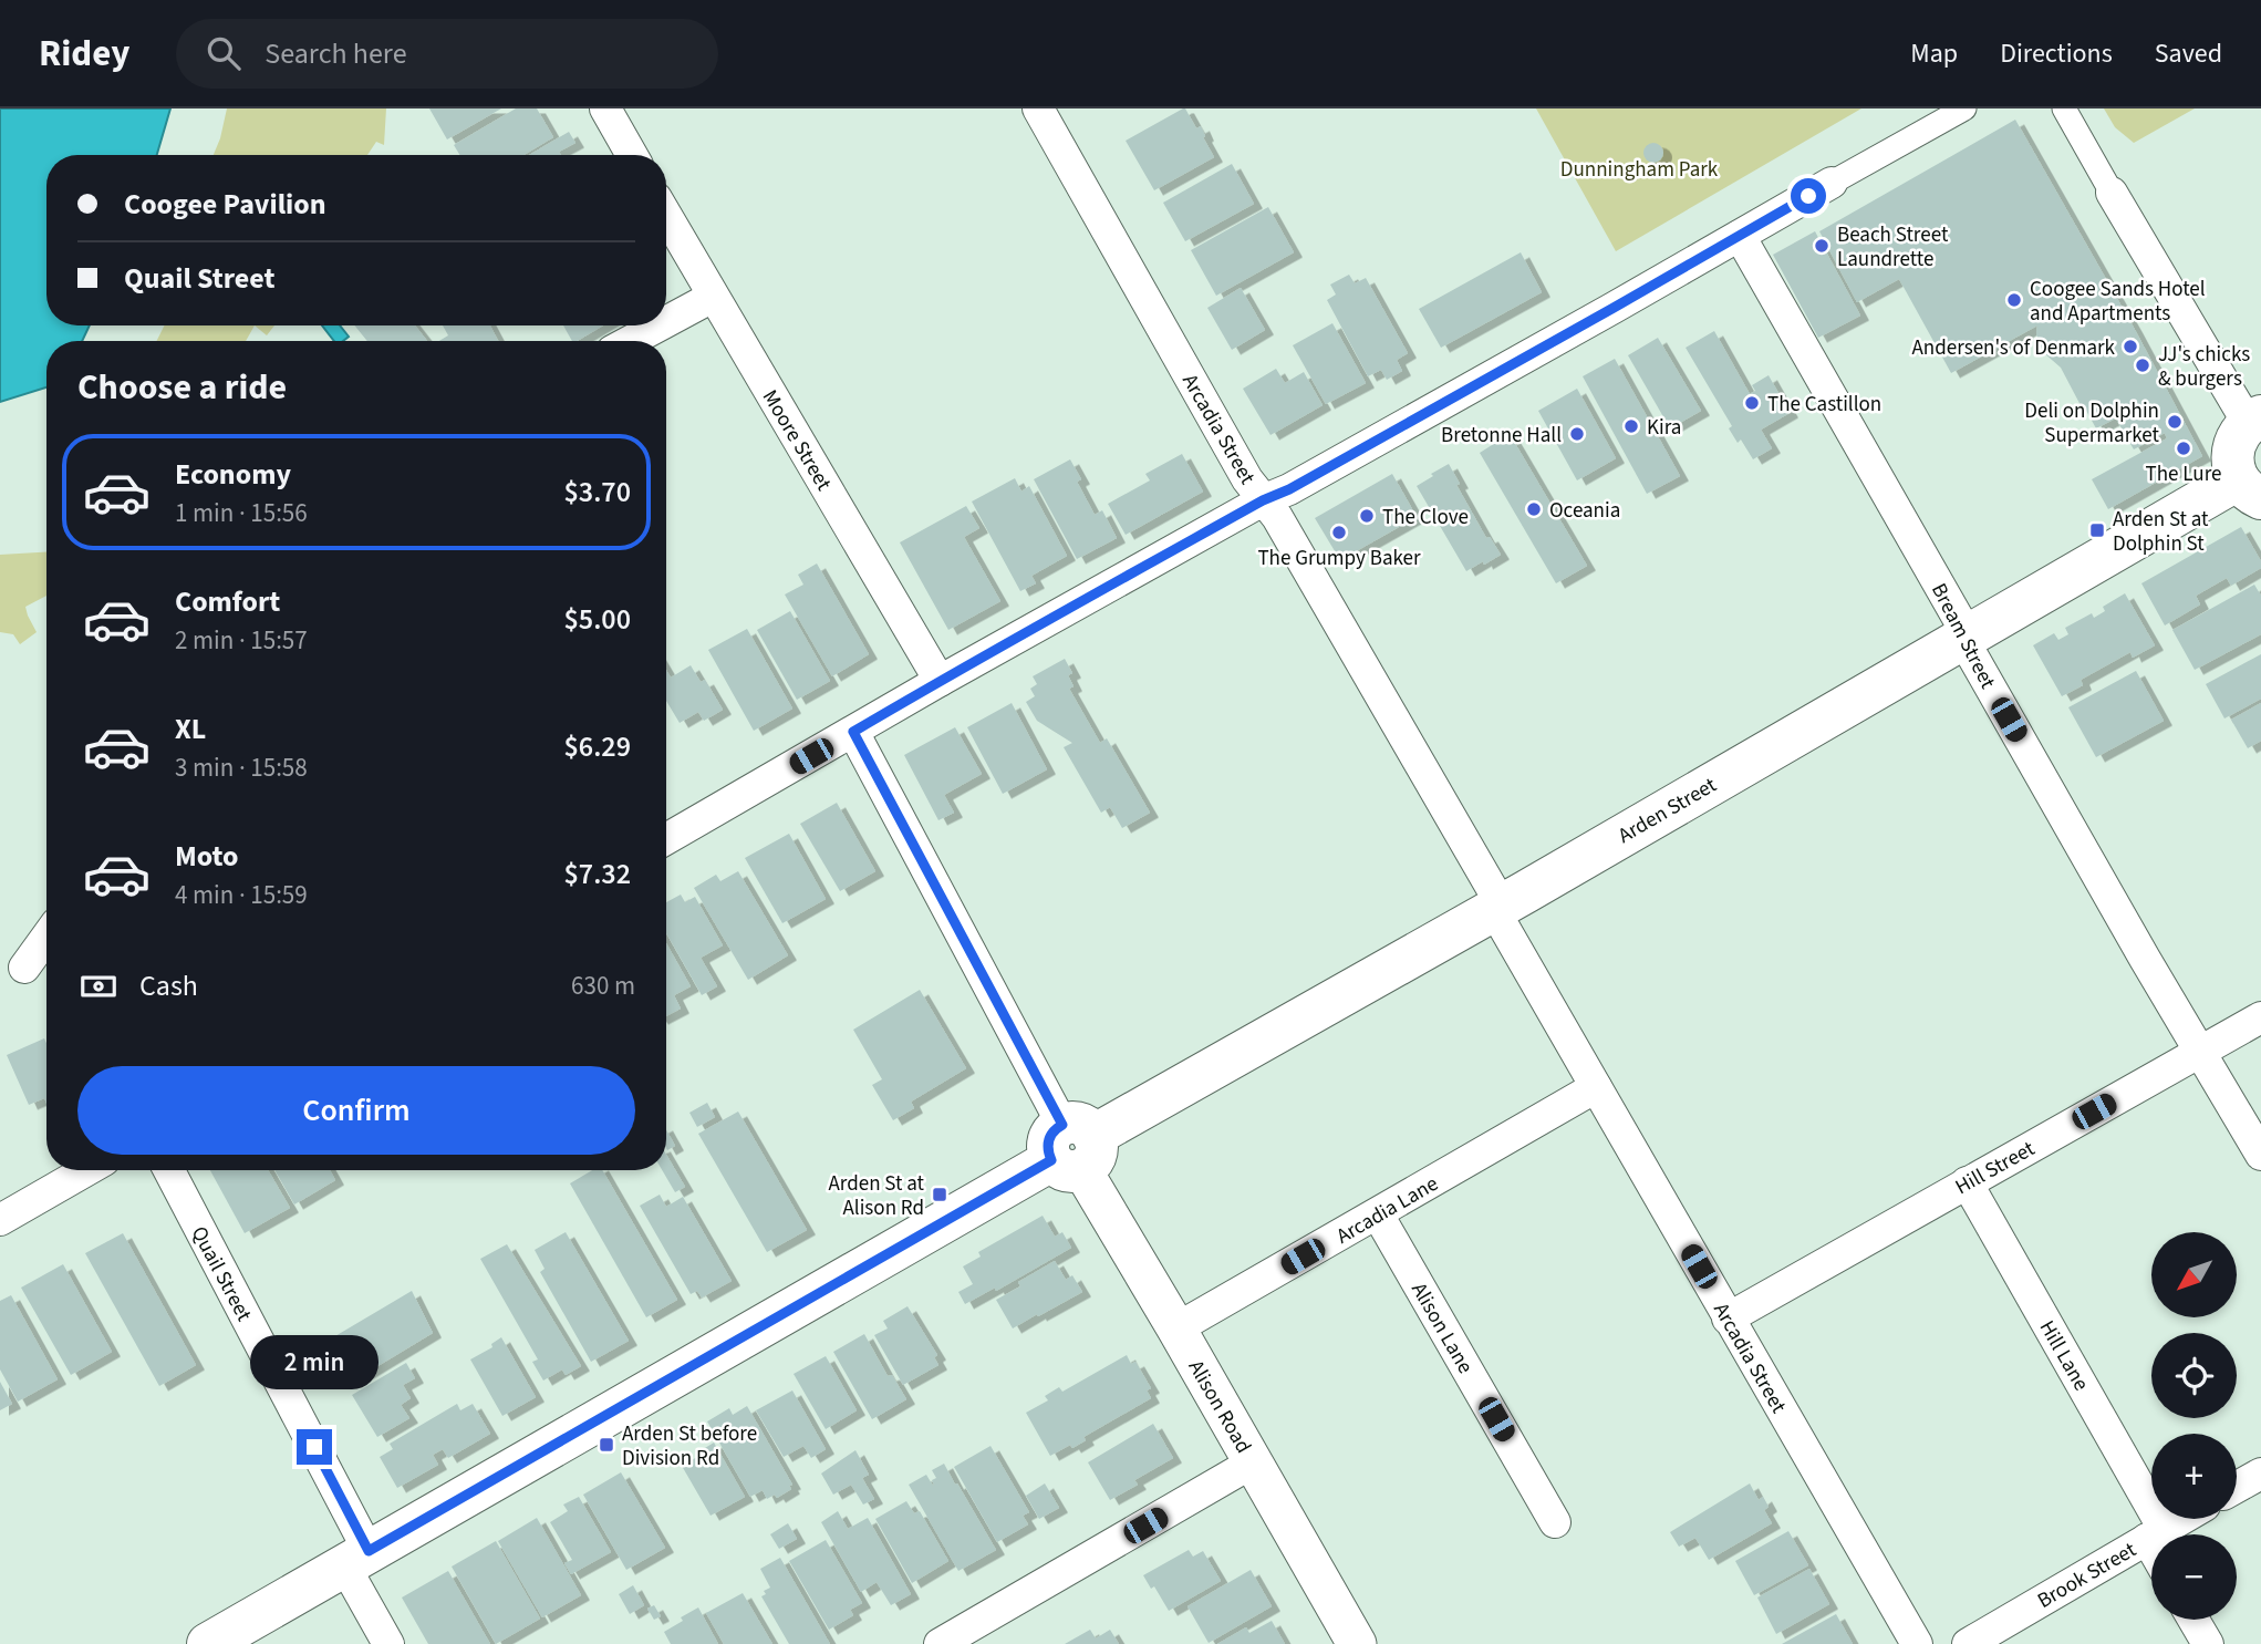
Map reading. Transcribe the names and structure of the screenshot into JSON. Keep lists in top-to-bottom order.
{
  "streets": {
    "main road": ["Arden Street"],
    "street": [
      "Arcadia Street",
      "Moore Street",
      "Bream Street",
      "Hill Street",
      "Arcadia Lane",
      "Quail Street",
      "Alison Lane",
      "Hill Lane",
      "Alison Road",
      "Brook Street"
    ]
  },
  "crossings": [
    ["Arcadia Street", "Arden Street"],
    ["Arcadia Street", "Hill Street"],
    ["Arcadia Street", "Arcadia Lane"],
    ["Bream Street", "Arden Street"],
    ["Bream Street", "Hill Street"],
    ["Arden Street", "Quail Street"],
    ["Arden Street", "Alison Road"],
    ["Hill Street", "Hill Lane"],
    ["Arcadia Lane", "Alison Lane"],
    ["Arcadia Lane", "Alison Road"],
    ["Hill Lane", "Brook Street"]
  ],
  "parks": ["Dunningham Park"],
  "places": {
    "other": [
      "Beach Street Laundrette",
      "Coogee Sands Hotel and Apartments",
      "Andersen's of Denmark",
      "JJ's chicks & burgers",
      "The Castillon",
      "Deli on Dolphin Supermarket",
      "Kira",
      "Bretonne Hall",
      "The Lure",
      "Oceania",
      "The Clove",
      "The Grumpy Baker"
    ],
    "transit": ["Arden St at Dolphin St", "Arden St at Alison Rd", "Arden St before Division Rd"]
  },
  "north": "bottom left",
  "page": {
    "header": "Ridey",
    "search": "Search here",
    "nav": ["Map", "Directions", "Saved"],
    "banner": ["Coogee Pavilion", "Quail Street"],
    "heading": "Choose a ride",
    "list": [
      {
        "name": "Economy",
        "note": "1 min · 15:56",
        "value": "$3.70"
      },
      {
        "name": "Comfort",
        "note": "2 min · 15:57",
        "value": "$5.00"
      },
      {
        "name": "XL",
        "note": "3 min · 15:58",
        "value": "$6.29"
      },
      {
        "name": "Moto",
        "note": "4 min · 15:59",
        "value": "$7.32"
      }
    ],
    "pay": ["Cash", "630 m"],
    "buttons": "Confirm",
    "map_buttons": ["+", "−"],
    "bubble": "2 min"
  }
}
